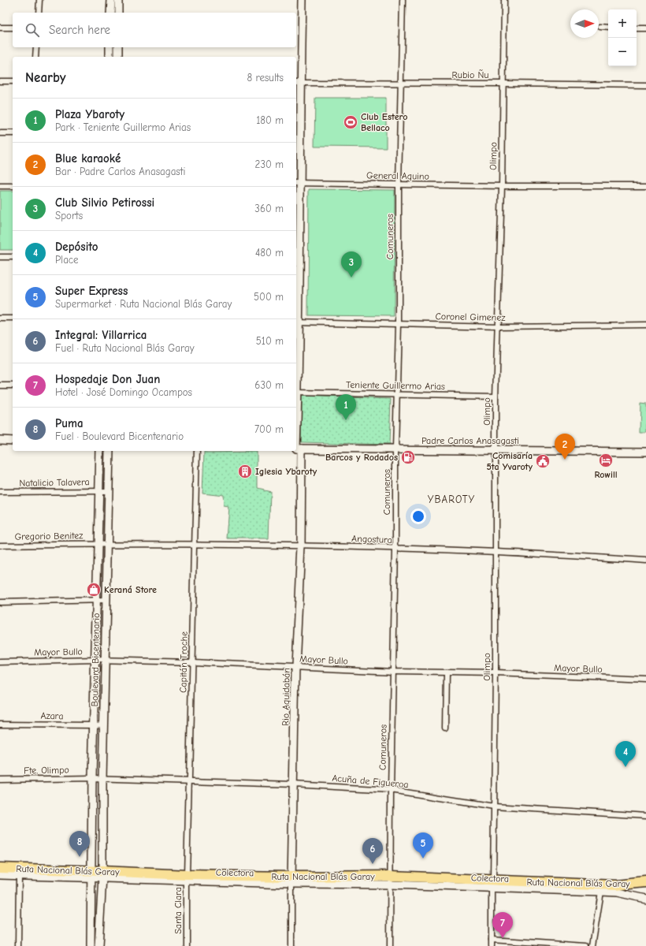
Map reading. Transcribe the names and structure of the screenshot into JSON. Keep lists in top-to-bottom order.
{
  "streets": {
    "highway": ["Ruta Nacional Blás Garay"],
    "main road": [
      "Padre Carlos Anasagasti",
      "Boulevard Bicentenario",
      "Rio Aquidabán",
      "Colectora"
    ],
    "street": [
      "Rubio Ñu",
      "Olimpo",
      "General Aquino",
      "Comuneros",
      "Coronel Gimenez",
      "Teniente Guillermo Arias",
      "Natalicio Talavera",
      "Gregorio Benitez",
      "Angostura",
      "Mayor Bullo",
      "Capitán Troche",
      "Azara",
      "Fte. Olimpo",
      "Acuña de Figueroa",
      "Santa Clara"
    ]
  },
  "crossings": [
    ["Rubio Ñu", "Olimpo"],
    ["Rubio Ñu", "Comuneros"],
    ["Rubio Ñu", "Rio Aquidabán"],
    ["Olimpo", "General Aquino"],
    ["Olimpo", "Coronel Gimenez"],
    ["Olimpo", "Teniente Guillermo Arias"],
    ["Olimpo", "Padre Carlos Anasagasti"],
    ["Olimpo", "Angostura"],
    ["Olimpo", "Mayor Bullo"],
    ["Olimpo", "Acuña de Figueroa"],
    ["Olimpo", "Ruta Nacional Blás Garay"],
    ["Olimpo", "Colectora"],
    ["General Aquino", "Comuneros"],
    ["General Aquino", "Rio Aquidabán"],
    ["Comuneros", "Coronel Gimenez"],
    ["Comuneros", "Teniente Guillermo Arias"],
    ["Comuneros", "Padre Carlos Anasagasti"],
    ["Comuneros", "Angostura"],
    ["Comuneros", "Mayor Bullo"],
    ["Comuneros", "Acuña de Figueroa"],
    ["Comuneros", "Ruta Nacional Blás Garay"],
    ["Coronel Gimenez", "Rio Aquidabán"],
    ["Teniente Guillermo Arias", "Rio Aquidabán"],
    ["Padre Carlos Anasagasti", "Rio Aquidabán"],
    ["Natalicio Talavera", "Boulevard Bicentenario"],
    ["Gregorio Benitez", "Angostura"],
    ["Gregorio Benitez", "Boulevard Bicentenario"],
    ["Angostura", "Boulevard Bicentenario"],
    ["Angostura", "Capitán Troche"],
    ["Angostura", "Rio Aquidabán"],
    ["Mayor Bullo", "Boulevard Bicentenario"],
    ["Mayor Bullo", "Capitán Troche"],
    ["Mayor Bullo", "Rio Aquidabán"],
    ["Boulevard Bicentenario", "Azara"],
    ["Boulevard Bicentenario", "Fte. Olimpo"],
    ["Boulevard Bicentenario", "Acuña de Figueroa"],
    ["Boulevard Bicentenario", "Ruta Nacional Blás Garay"],
    ["Capitán Troche", "Acuña de Figueroa"],
    ["Capitán Troche", "Ruta Nacional Blás Garay"],
    ["Capitán Troche", "Santa Clara"],
    ["Rio Aquidabán", "Acuña de Figueroa"],
    ["Rio Aquidabán", "Ruta Nacional Blás Garay"],
    ["Fte. Olimpo", "Acuña de Figueroa"],
    ["Ruta Nacional Blás Garay", "Colectora"],
    ["Ruta Nacional Blás Garay", "Santa Clara"]
  ],
  "districts": ["YBAROTY"],
  "places": {
    "sports": ["Club Estero Bellaco"],
    "fuel station": ["Barcos y Rodados"],
    "hotel": ["Rowill"],
    "public building": ["Comisaría 5ta Yvaroty"],
    "building": ["Iglesia Ybaroty"],
    "shop": ["Keraná Store"]
  },
  "north": "right",
  "page": {
    "map_buttons": ["+", "−"],
    "search": "Search here",
    "heading": ["Nearby", "8 results"],
    "list": [
      {
        "mark": "1",
        "name": "Plaza Ybaroty",
        "note": "Park · Teniente Guillermo Arias",
        "value": "180 m"
      },
      {
        "mark": "2",
        "name": "Blue karaoké",
        "note": "Bar · Padre Carlos Anasagasti",
        "value": "230 m"
      },
      {
        "mark": "3",
        "name": "Club Silvio Petirossi",
        "note": "Sports",
        "value": "360 m"
      },
      {
        "mark": "4",
        "name": "Depósito",
        "note": "Place",
        "value": "480 m"
      },
      {
        "mark": "5",
        "name": "Super Express",
        "note": "Supermarket · Ruta Nacional Blás Garay",
        "value": "500 m"
      },
      {
        "mark": "6",
        "name": "Integral: Villarrica",
        "note": "Fuel · Ruta Nacional Blás Garay",
        "value": "510 m"
      },
      {
        "mark": "7",
        "name": "Hospedaje Don Juan",
        "note": "Hotel · José Domingo Ocampos",
        "value": "630 m"
      },
      {
        "mark": "8",
        "name": "Puma",
        "note": "Fuel · Boulevard Bicentenario",
        "value": "700 m"
      }
    ],
    "pins": [
      "3",
      "1",
      "2",
      "4",
      "8",
      "5",
      "6",
      "7"
    ]
  }
}
